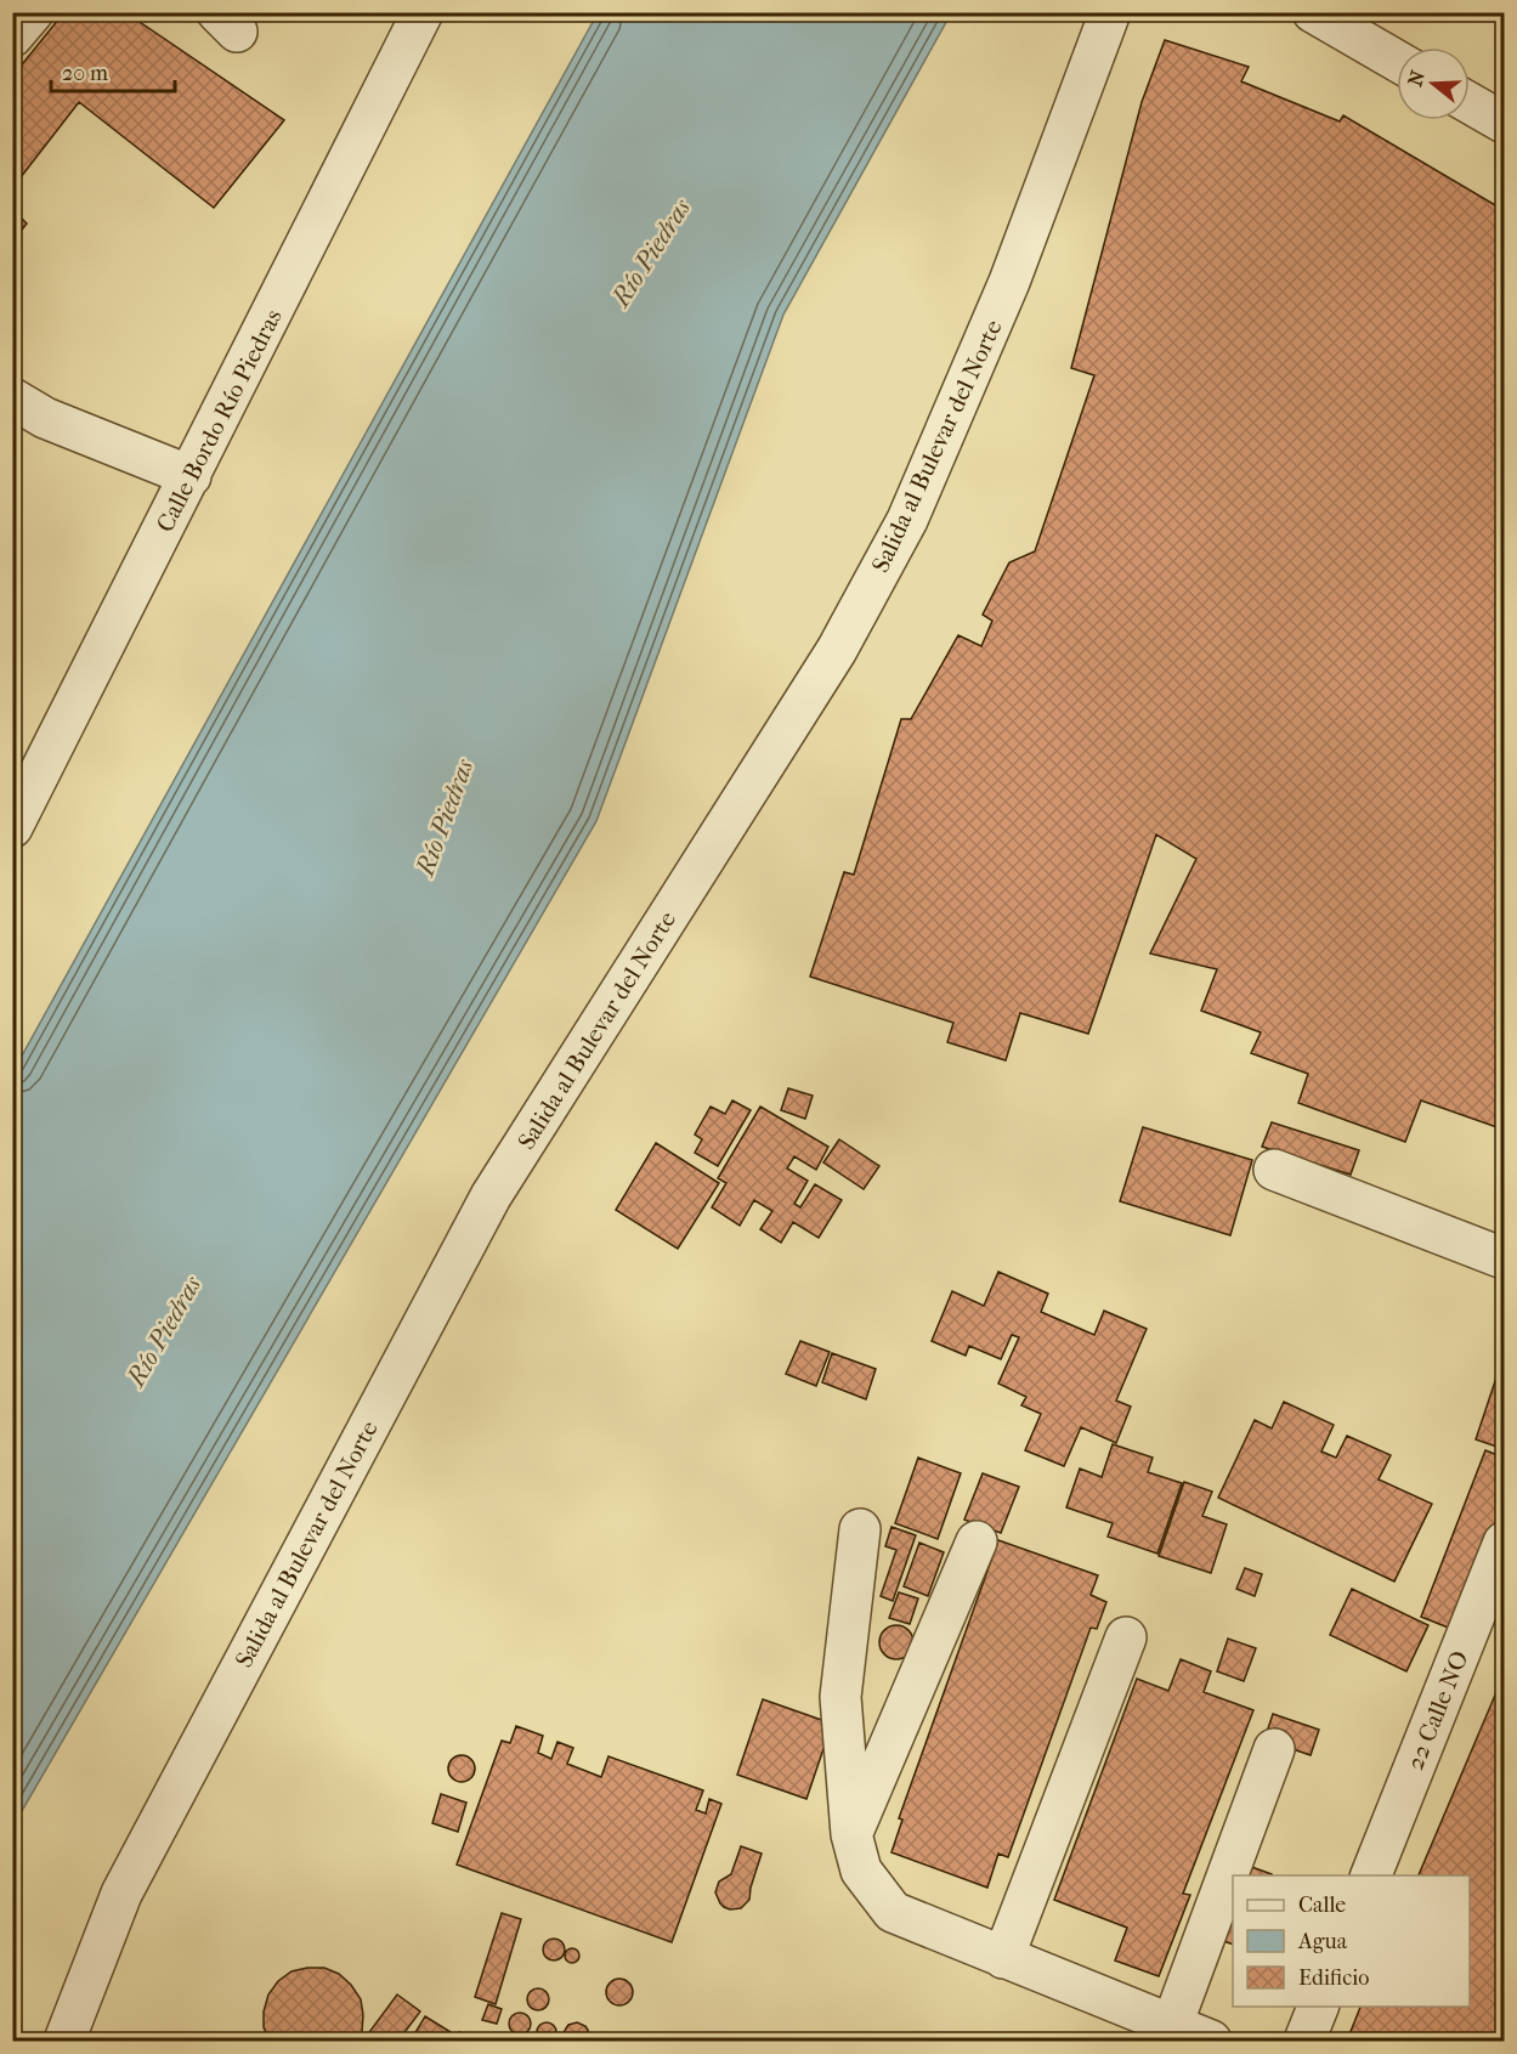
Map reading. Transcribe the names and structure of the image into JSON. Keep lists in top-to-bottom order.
{
  "streets": {
    "street": ["Calle Bordo Río Piedras", "Salida al Bulevar del Norte", "22 Calle NO"]
  },
  "water": ["Río Piedras"],
  "legend": ["Calle", "Agua", "Edificio"],
  "scale_bar": "20 m",
  "north": "left"
}
